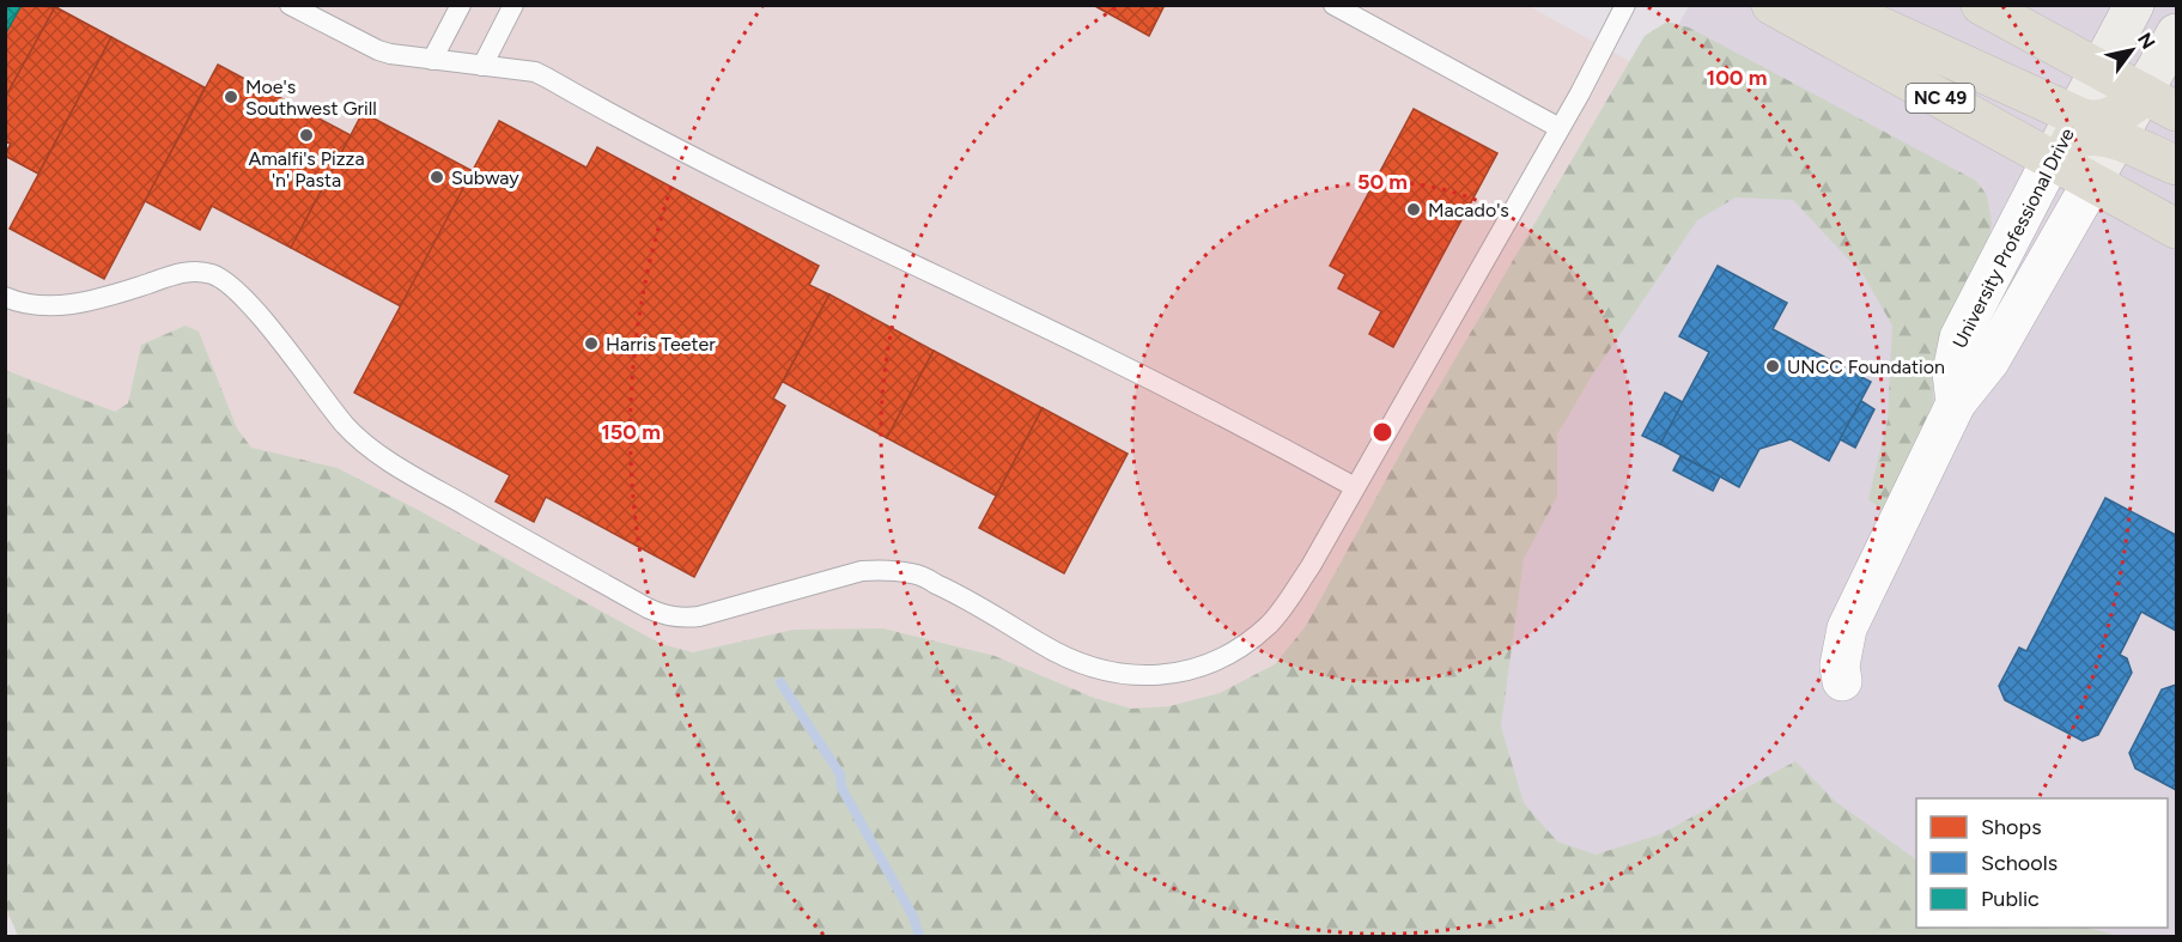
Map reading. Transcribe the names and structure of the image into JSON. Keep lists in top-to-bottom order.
{
  "streets": {
    "main road": ["NC 49"],
    "street": ["University Professional Drive"]
  },
  "crossings": [
    ["NC 49", "University Professional Drive"]
  ],
  "places": [
    "Moe's Southwest Grill",
    "Amalfi's Pizza 'n' Pasta",
    "Subway",
    "Macado's",
    "Harris Teeter",
    "UNCC Foundation"
  ],
  "legend": ["Shops", "Schools", "Public"],
  "north": "top right",
  "rings": ["100 m", "50 m", "150 m"]
}
